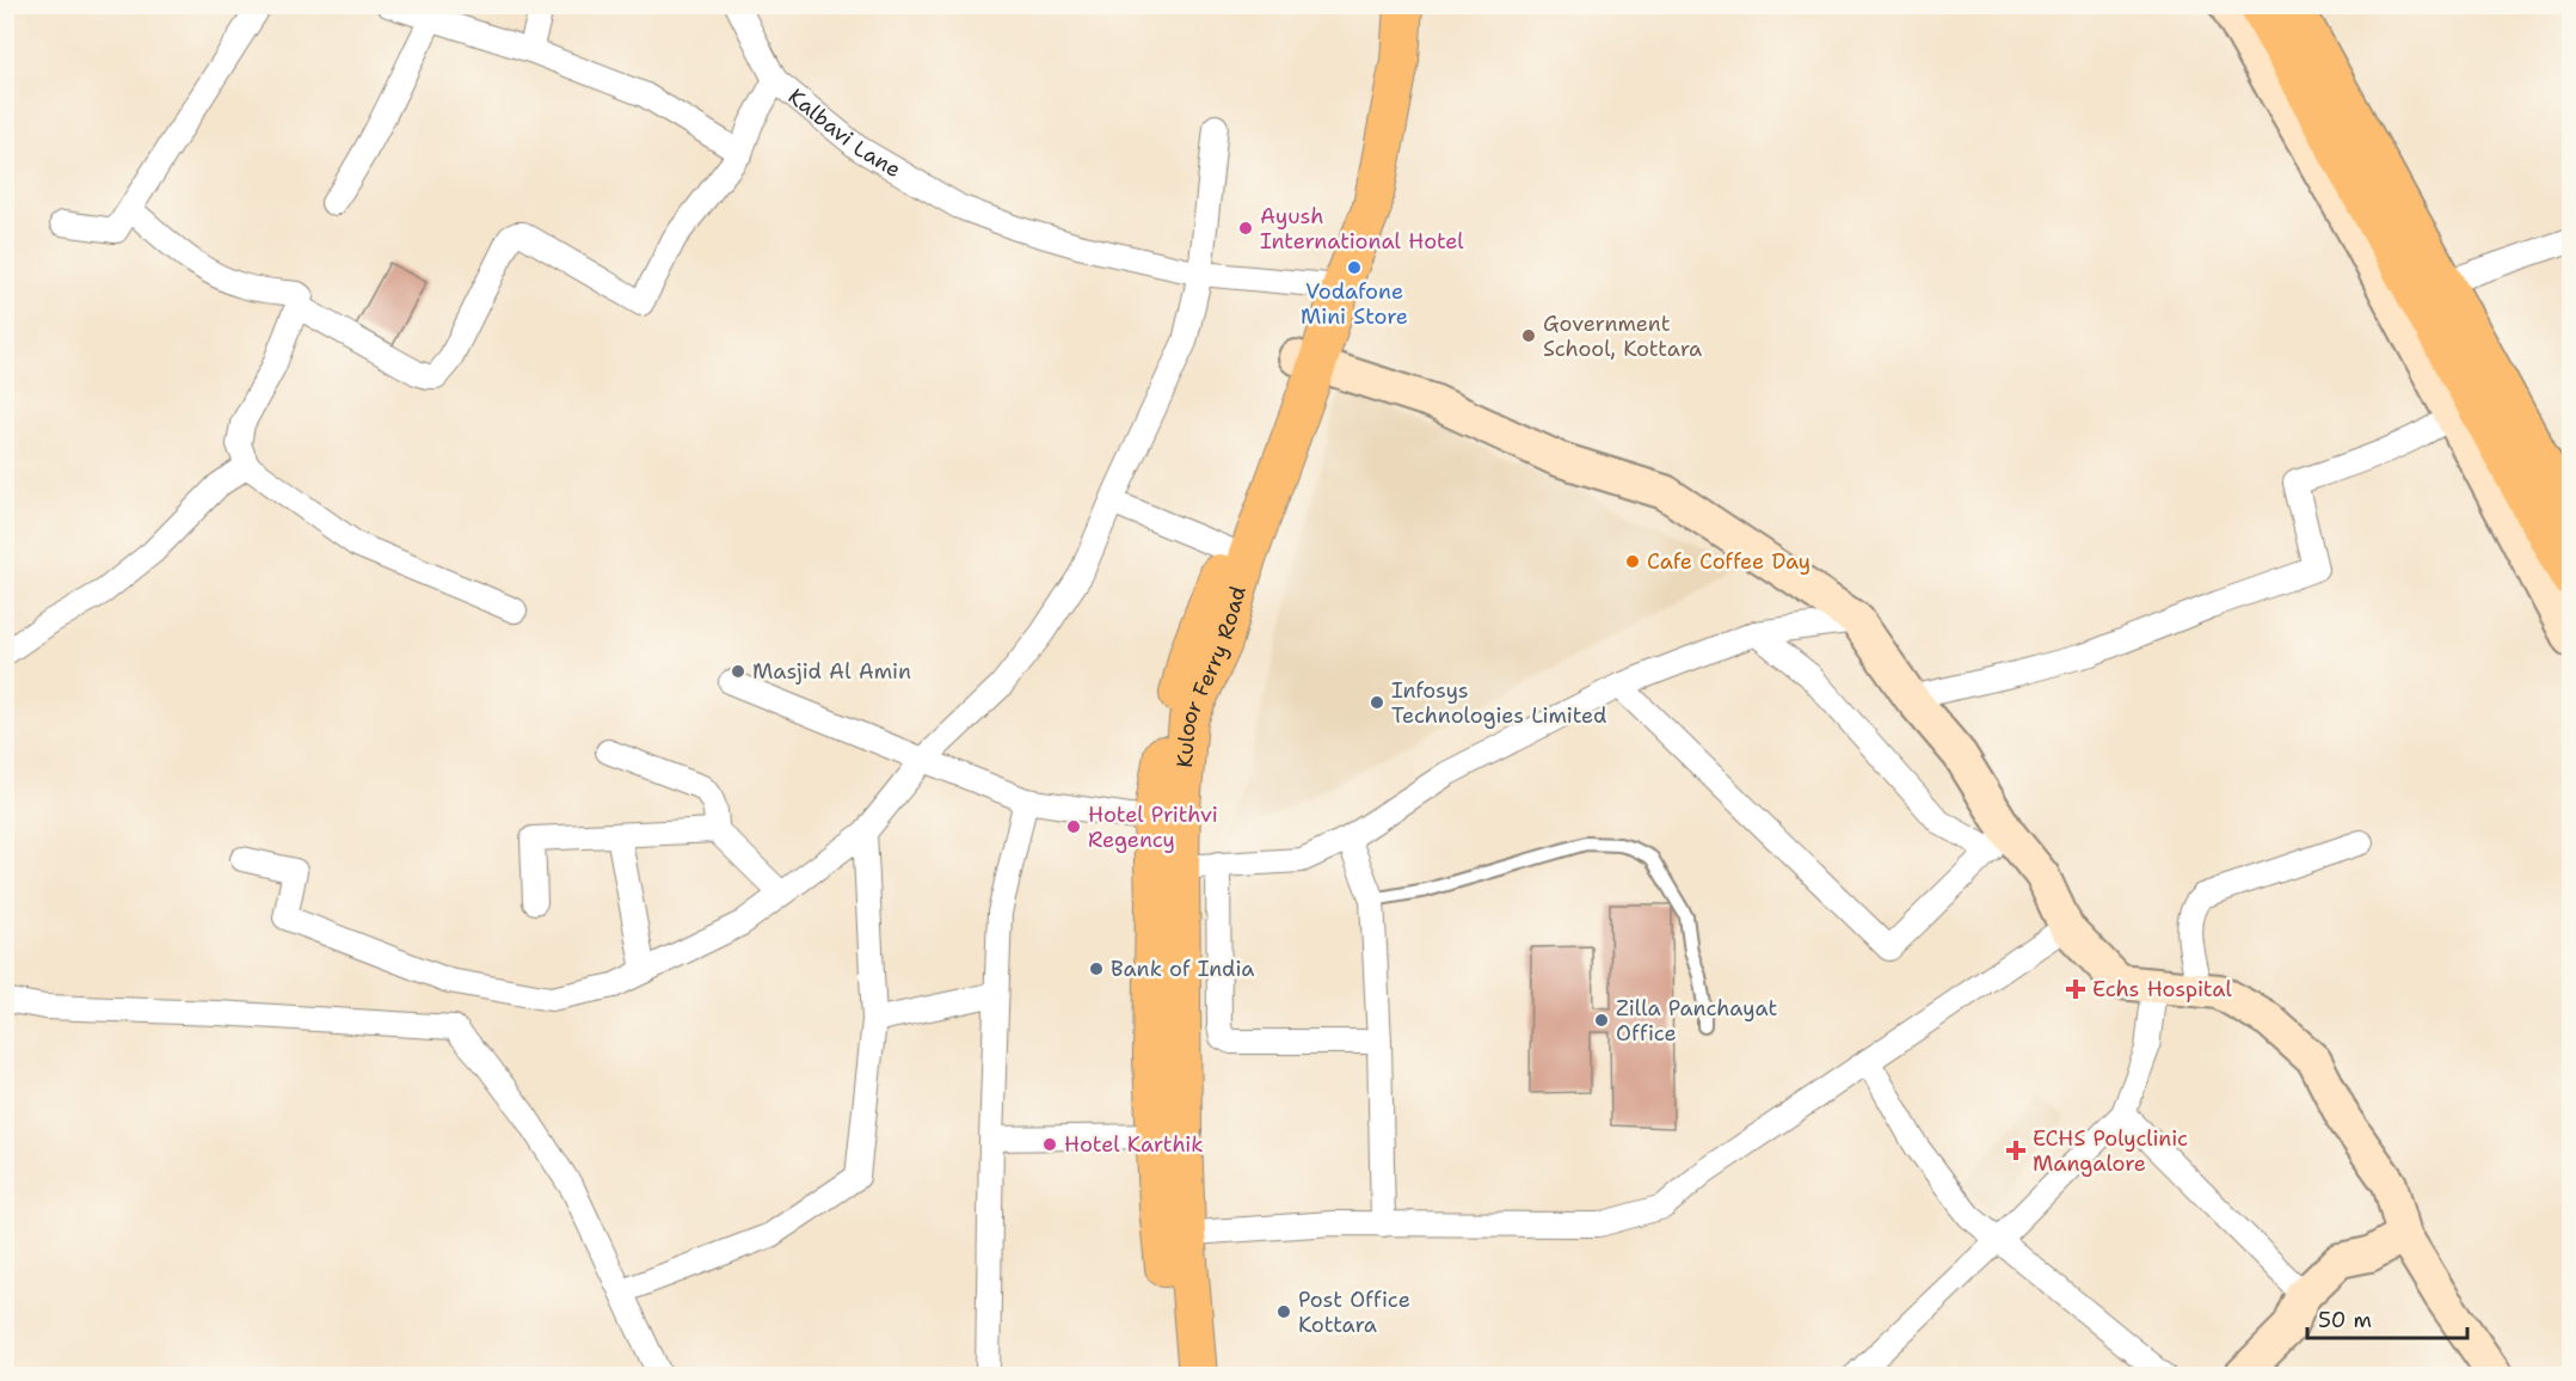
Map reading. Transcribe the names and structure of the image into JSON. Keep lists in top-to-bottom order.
{
  "streets": {
    "main road": ["Kuloor Ferry Road"],
    "street": ["Kalbavi Lane"]
  },
  "crossings": [
    ["Kalbavi Lane", "Kuloor Ferry Road"]
  ],
  "places": {
    "other": [
      "Ayush International Hotel",
      "Vodafone Mini Store",
      "Government School, Kottara",
      "Cafe Coffee Day",
      "Masjid Al Amin",
      "Infosys Technologies Limited",
      "Hotel Prithvi Regency",
      "Bank of India",
      "Zilla Panchayat Office",
      "Hotel Karthik",
      "Post Office Kottara"
    ],
    "health": ["Echs Hospital", "ECHS Polyclinic Mangalore"]
  },
  "scale_bar": "50 m"
}
